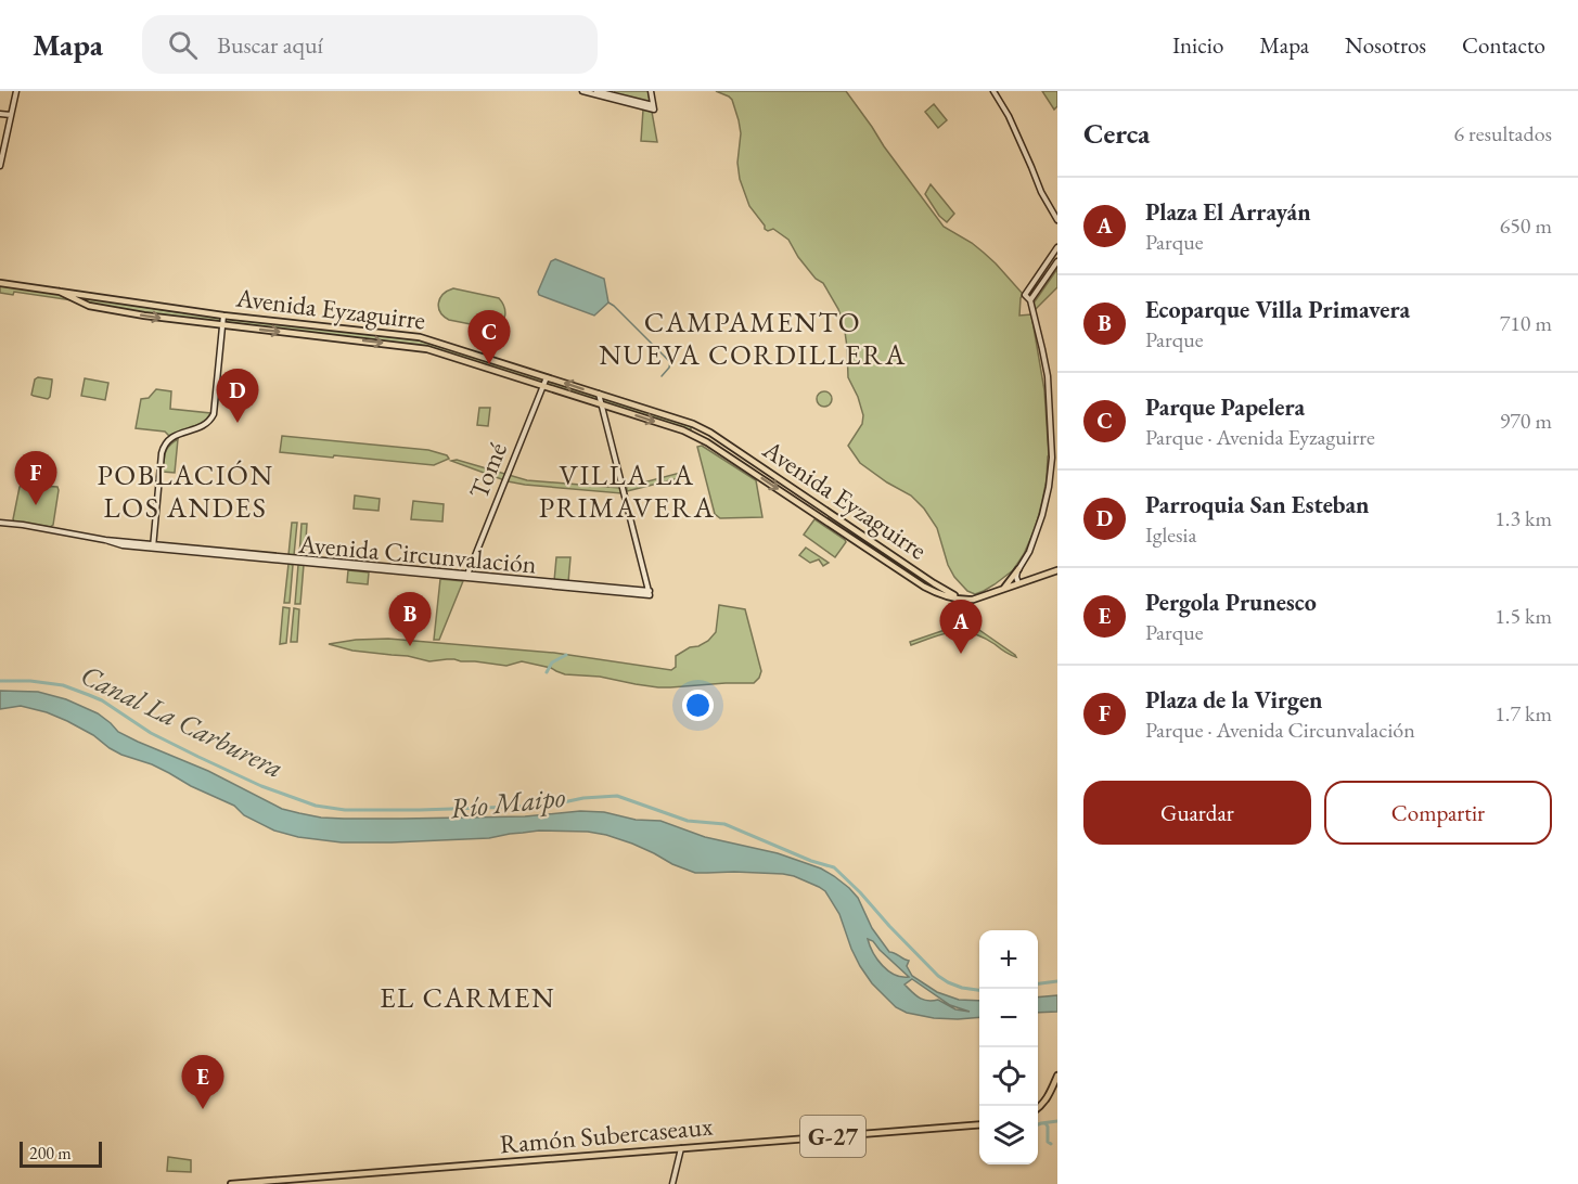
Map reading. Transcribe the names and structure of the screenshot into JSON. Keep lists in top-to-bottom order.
{
  "streets": {
    "main road": ["Avenida Eyzaguirre", "Ramón Subercaseaux", "G-27"],
    "street": ["Tomé", "Avenida Circunvalación"]
  },
  "crossings": [
    ["Avenida Eyzaguirre", "Tomé"],
    ["Avenida Eyzaguirre", "Avenida Circunvalación"],
    ["Tomé", "Avenida Circunvalación"]
  ],
  "districts": [
    "CAMPAMENTO NUEVA CORDILLERA",
    "POBLACIÓN LOS ANDES",
    "VILLA LA PRIMAVERA",
    "EL CARMEN"
  ],
  "water": ["Canal La Carburera", "Río Maipo"],
  "scale_bar": "200 m",
  "page": {
    "header": "Mapa",
    "search": "Buscar aquí",
    "nav": [
      "Inicio",
      "Mapa",
      "Nosotros",
      "Contacto"
    ],
    "heading": ["Cerca", "6 resultados"],
    "list": [
      {
        "mark": "A",
        "name": "Plaza El Arrayán",
        "note": "Parque",
        "value": "650 m"
      },
      {
        "mark": "B",
        "name": "Ecoparque Villa Primavera",
        "note": "Parque",
        "value": "710 m"
      },
      {
        "mark": "C",
        "name": "Parque Papelera",
        "note": "Parque · Avenida Eyzaguirre",
        "value": "970 m"
      },
      {
        "mark": "D",
        "name": "Parroquia San Esteban",
        "note": "Iglesia",
        "value": "1.3 km"
      },
      {
        "mark": "E",
        "name": "Pergola Prunesco",
        "note": "Parque",
        "value": "1.5 km"
      },
      {
        "mark": "F",
        "name": "Plaza de la Virgen",
        "note": "Parque · Avenida Circunvalación",
        "value": "1.7 km"
      }
    ],
    "pins": [
      "C",
      "D",
      "F",
      "B",
      "A",
      "E"
    ],
    "buttons": ["Guardar", "Compartir"],
    "map_buttons": ["+", "−"],
    "scale": "200 m"
  }
}
